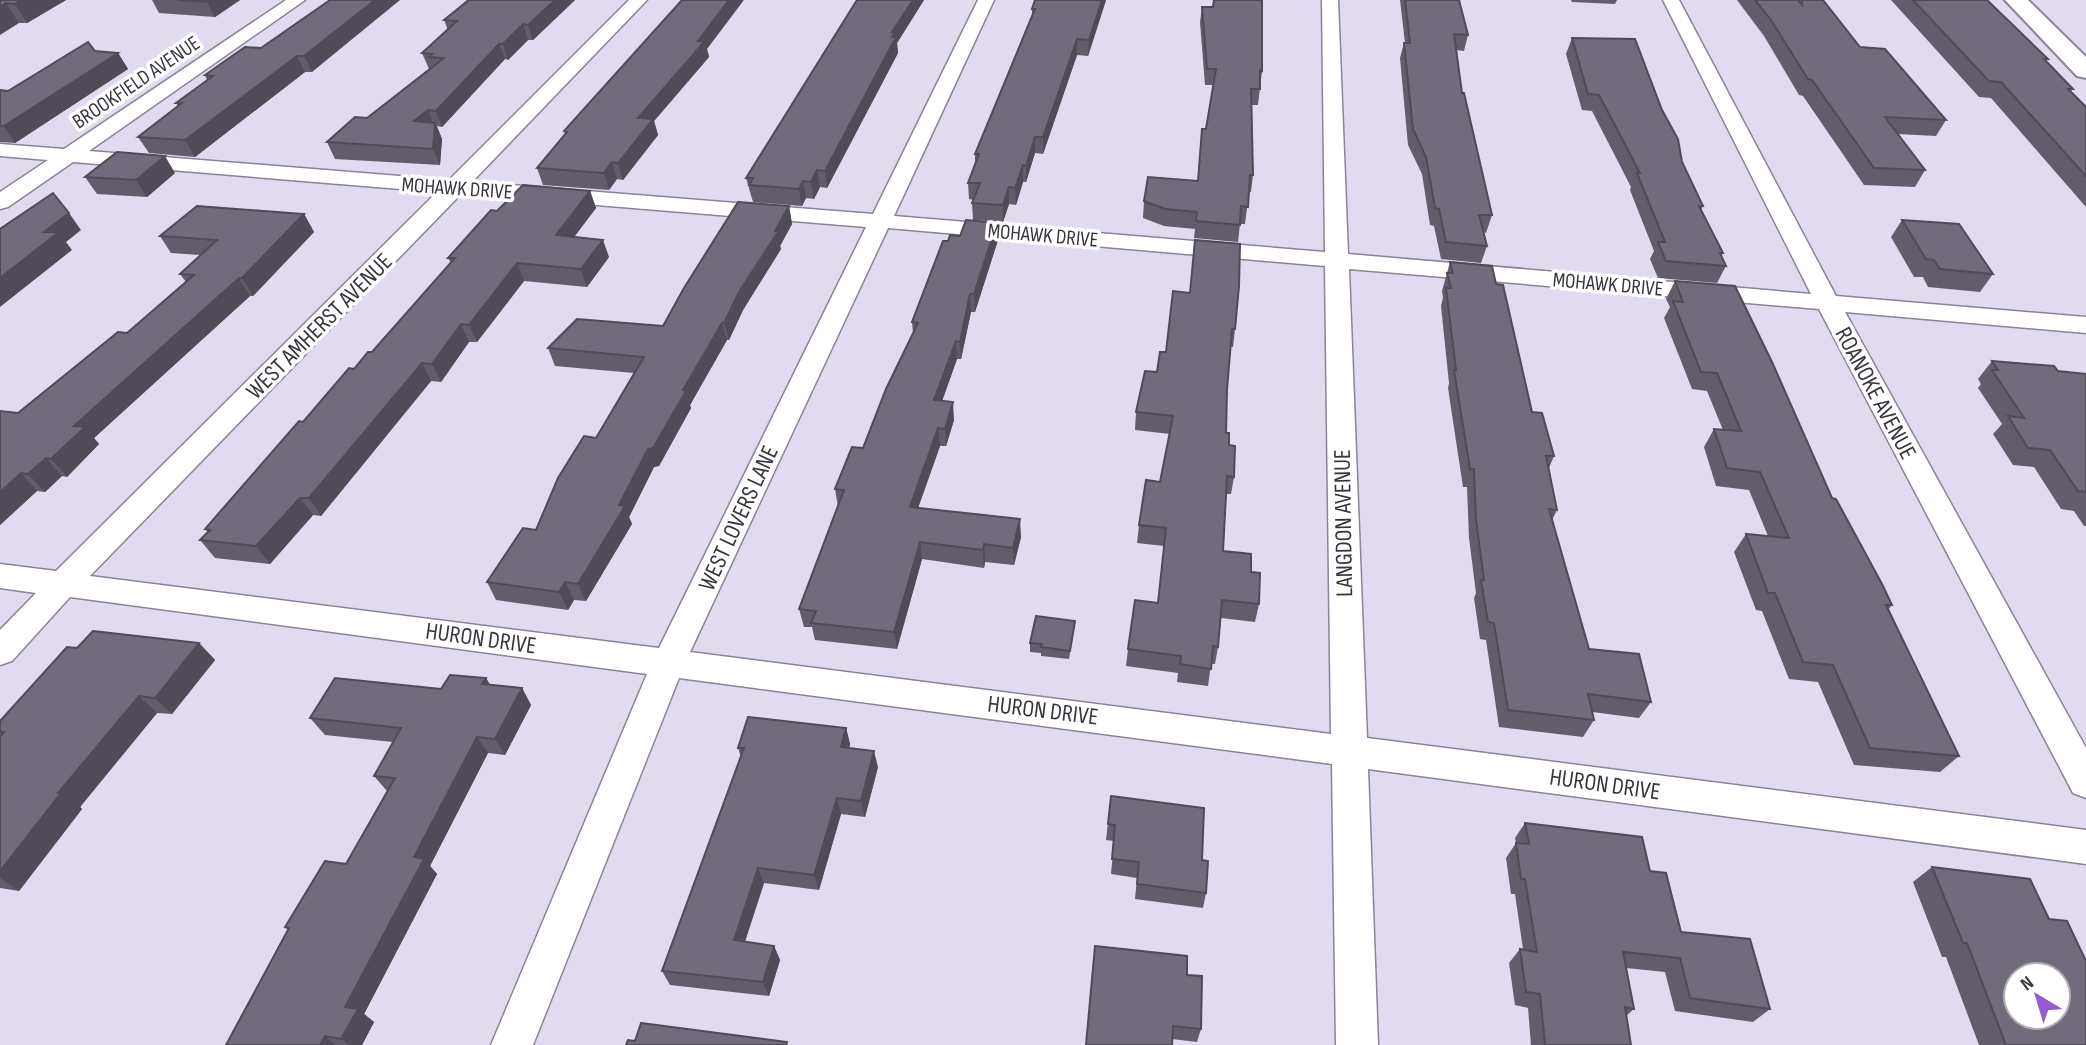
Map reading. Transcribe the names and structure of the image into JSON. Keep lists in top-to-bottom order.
{
  "streets": {
    "street": [
      "BROOKFIELD AVENUE",
      "MOHAWK DRIVE",
      "WEST AMHERST AVENUE",
      "ROANOKE AVENUE",
      "WEST LOVERS LANE",
      "LANGDON AVENUE",
      "HURON DRIVE"
    ]
  },
  "crossings": [
    ["BROOKFIELD AVENUE", "MOHAWK DRIVE"],
    ["MOHAWK DRIVE", "WEST AMHERST AVENUE"],
    ["MOHAWK DRIVE", "ROANOKE AVENUE"],
    ["MOHAWK DRIVE", "WEST LOVERS LANE"],
    ["MOHAWK DRIVE", "LANGDON AVENUE"],
    ["WEST AMHERST AVENUE", "HURON DRIVE"],
    ["WEST LOVERS LANE", "HURON DRIVE"],
    ["LANGDON AVENUE", "HURON DRIVE"]
  ],
  "north": "top left"
}
